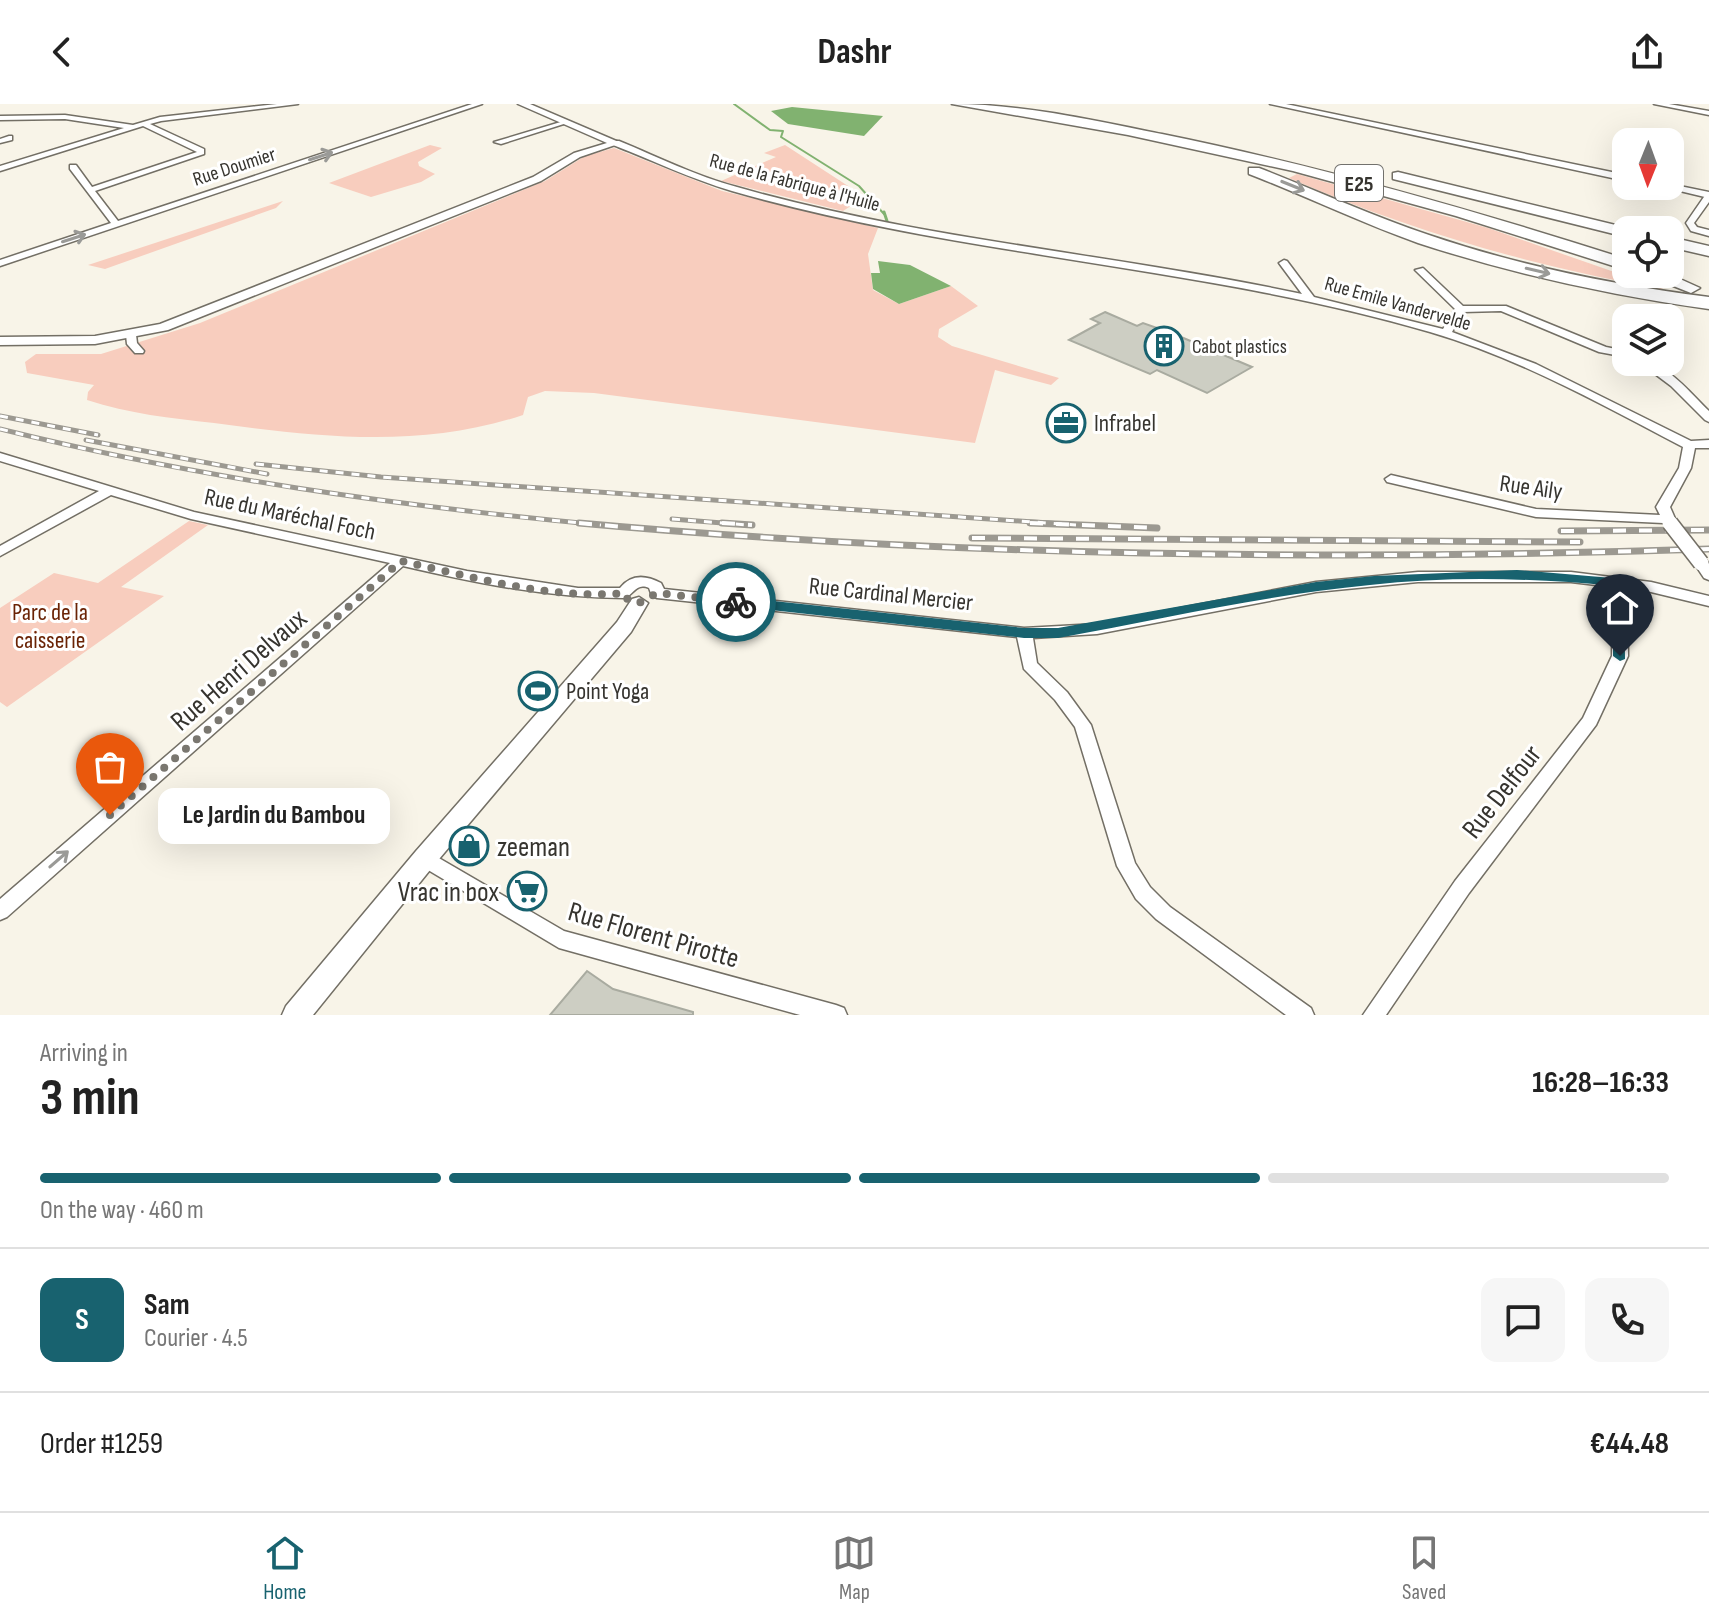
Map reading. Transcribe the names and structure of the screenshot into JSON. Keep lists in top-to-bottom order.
{
  "streets": {
    "highway": ["E25"],
    "street": [
      "Rue Doumier",
      "Rue de la Fabrique à l'Huile",
      "Rue Emile Vandervelde",
      "Rue Aily",
      "Rue du Maréchal Foch",
      "Rue Cardinal Mercier",
      "Rue Henri Delvaux",
      "Rue Delfour",
      "Rue Florent Pirotte"
    ]
  },
  "crossings": [
    ["Rue de la Fabrique à l'Huile", "Rue Emile Vandervelde"],
    ["Rue du Maréchal Foch", "Rue Cardinal Mercier"],
    ["Rue du Maréchal Foch", "Rue Henri Delvaux"],
    ["Rue Cardinal Mercier", "Rue Delfour"]
  ],
  "one_way": ["Rue Henri Delvaux"],
  "parks": ["Parc de la caisserie"],
  "places": {
    "building": ["Cabot plastics"],
    "office": ["Infrabel"],
    "sports": ["Point Yoga"],
    "other": ["Le Jardin du Bambou"],
    "shop": ["zeeman"],
    "supermarket": ["Vrac in box"]
  },
  "north": "bottom",
  "page": {
    "header": "Dashr",
    "bubble": "Le Jardin du Bambou",
    "heading": ["3 min", "Arriving in", "16:28–16:33"],
    "panel": [
      "Sam",
      "Courier · 4.5",
      "Order #1259",
      "€44.48"
    ],
    "bar": "On the way · 460 m",
    "round": "S",
    "tabs": ["Home", "Map", "Saved"]
  }
}
